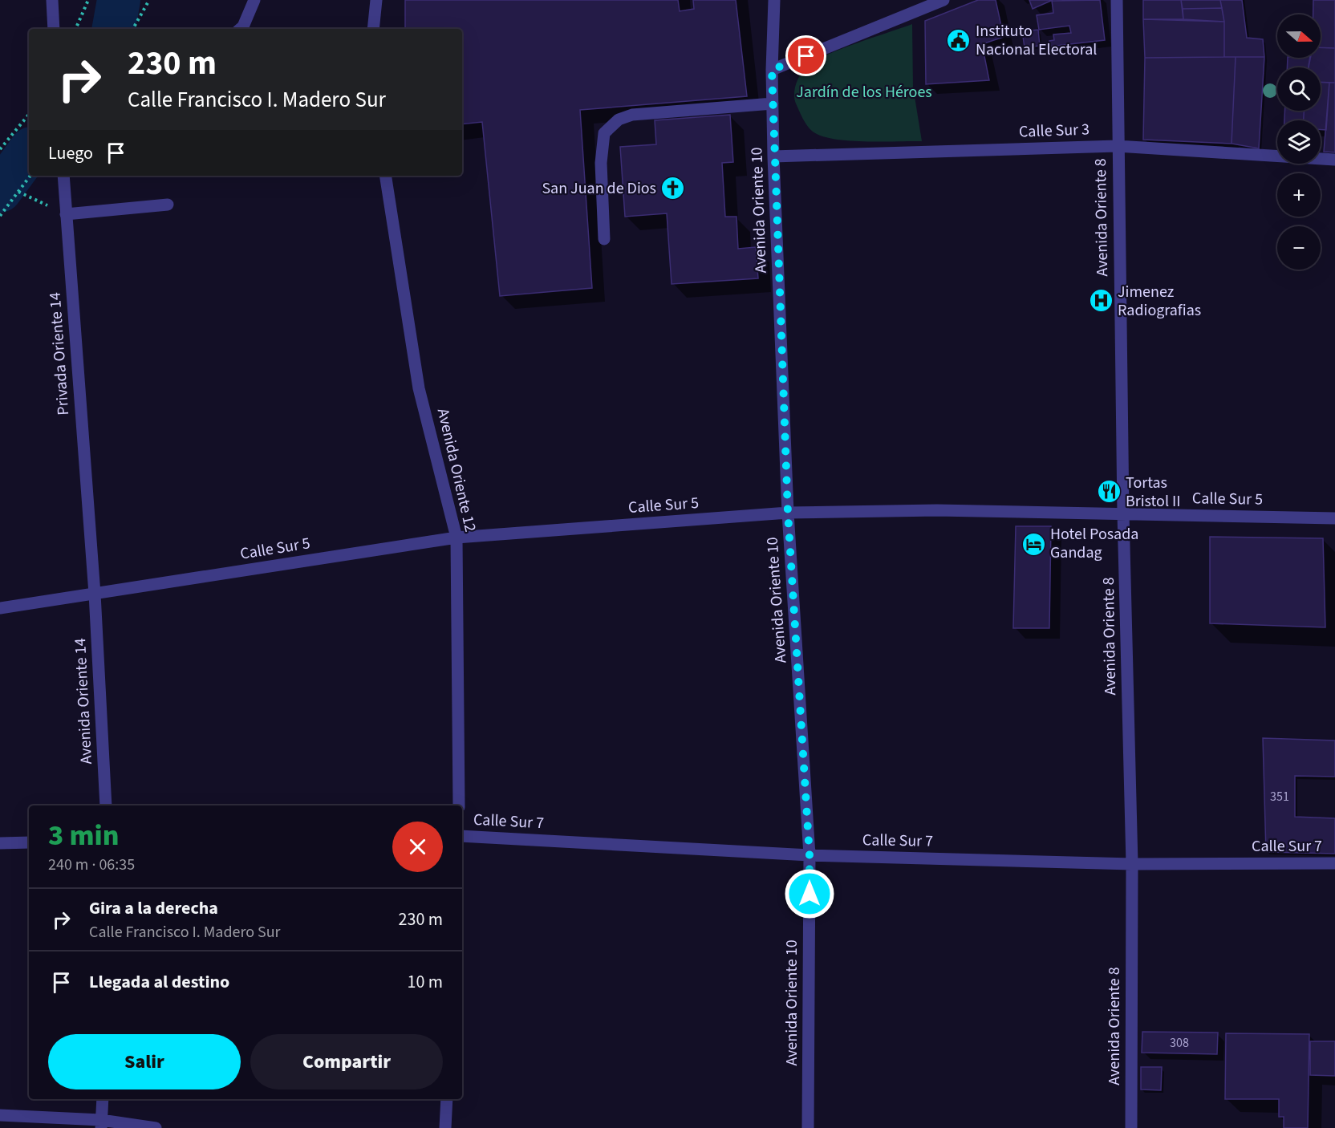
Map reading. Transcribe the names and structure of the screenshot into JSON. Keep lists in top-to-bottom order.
{
  "streets": {
    "street": [
      "Calle Sur 3",
      "Avenida Oriente 10",
      "Avenida Oriente 8",
      "Privada Oriente 14",
      "Avenida Oriente 12",
      "Calle Sur 5",
      "Avenida Oriente 14",
      "Calle Sur 7"
    ]
  },
  "crossings": [
    ["Calle Sur 3", "Avenida Oriente 10"],
    ["Calle Sur 3", "Avenida Oriente 8"],
    ["Avenida Oriente 10", "Calle Sur 5"],
    ["Avenida Oriente 10", "Calle Sur 7"],
    ["Avenida Oriente 8", "Calle Sur 5"],
    ["Avenida Oriente 8", "Calle Sur 7"],
    ["Privada Oriente 14", "Calle Sur 5"],
    ["Privada Oriente 14", "Avenida Oriente 14"],
    ["Avenida Oriente 12", "Calle Sur 5"],
    ["Calle Sur 5", "Avenida Oriente 14"]
  ],
  "parks": ["Jardín de los Héroes"],
  "places": {
    "public building": ["Instituto Nacional Electoral"],
    "church": ["San Juan de Dios"],
    "hospital": ["Jimenez Radiografias"],
    "restaurant": ["Tortas Bristol II"],
    "hotel": ["Hotel Posada Gandag"]
  },
  "house_numbers": ["351", "308"],
  "north": "right",
  "page": {
    "map_buttons": ["+", "−"],
    "turn": ["230 m", "Calle Francisco I. Madero Sur"],
    "then": "Luego",
    "heading": ["3 min", "240 m · 06:35"],
    "list": [
      {
        "name": "Gira a la derecha",
        "note": "Calle Francisco I. Madero Sur",
        "value": "230 m"
      },
      {
        "name": "Llegada al destino",
        "value": "10 m"
      }
    ],
    "buttons": ["Salir", "Compartir"]
  }
}
